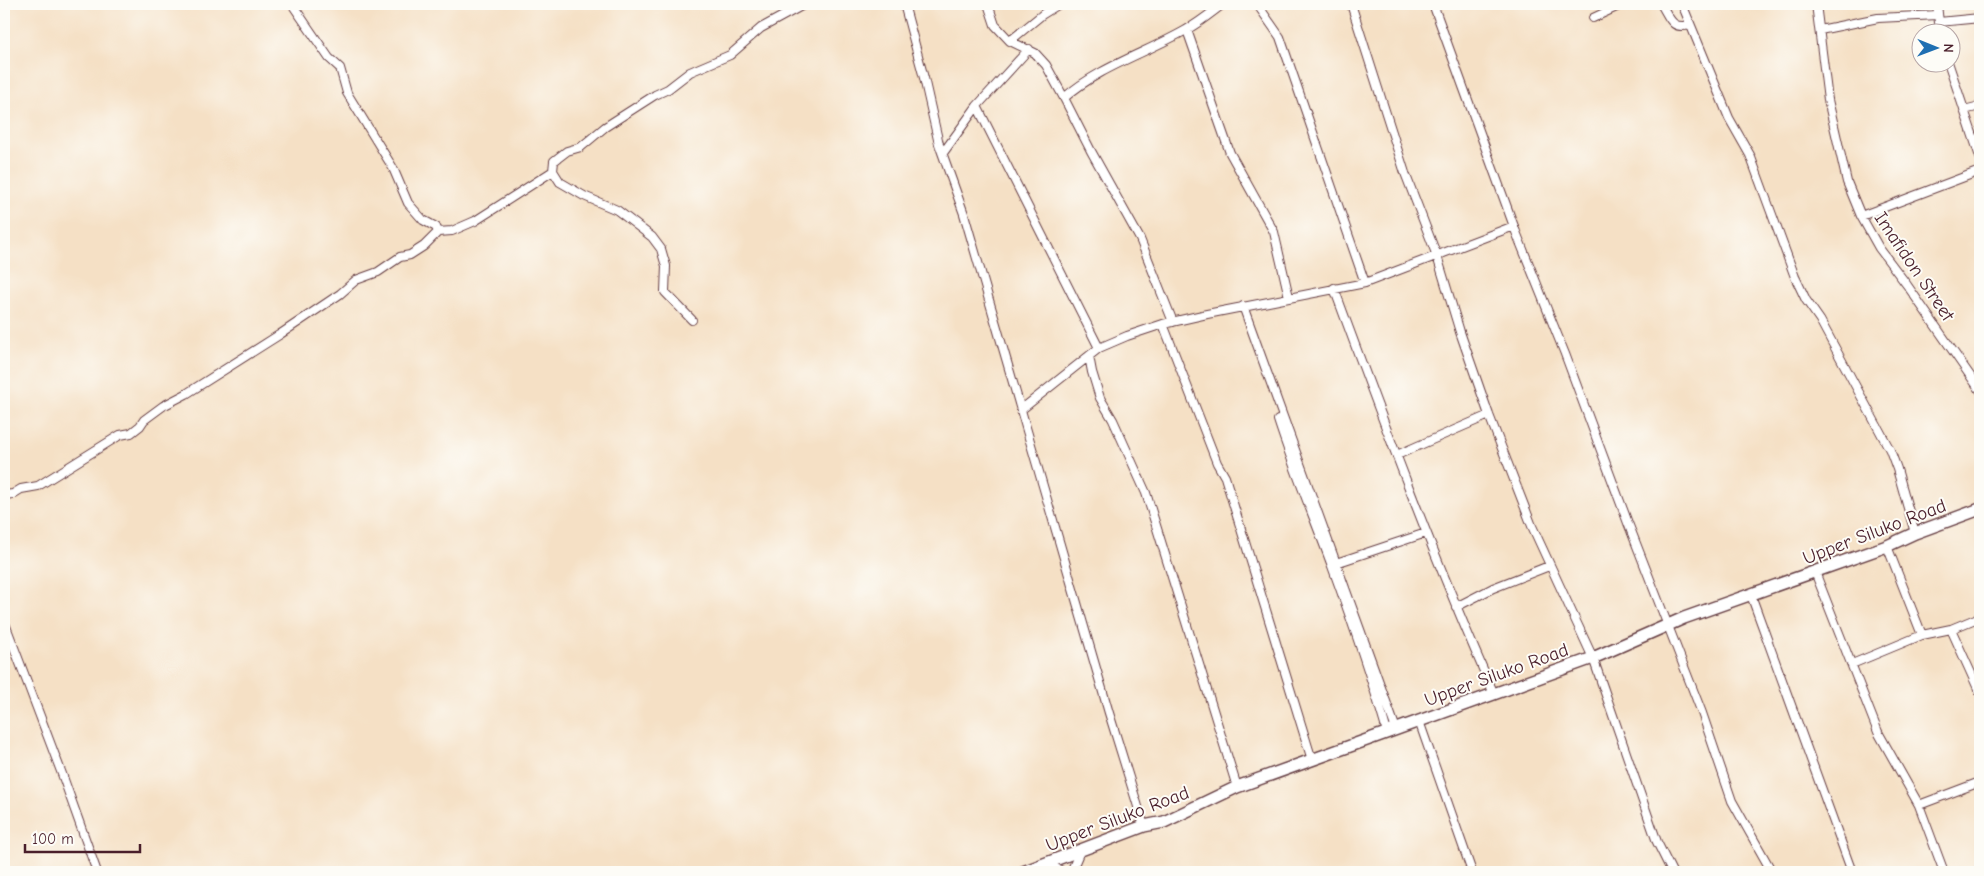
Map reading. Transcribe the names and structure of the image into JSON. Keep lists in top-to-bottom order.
{
  "streets": {
    "main road": ["Upper Siluko Road"],
    "street": ["Imafidon Street"]
  },
  "scale_bar": "100 m",
  "north": "right"
}
